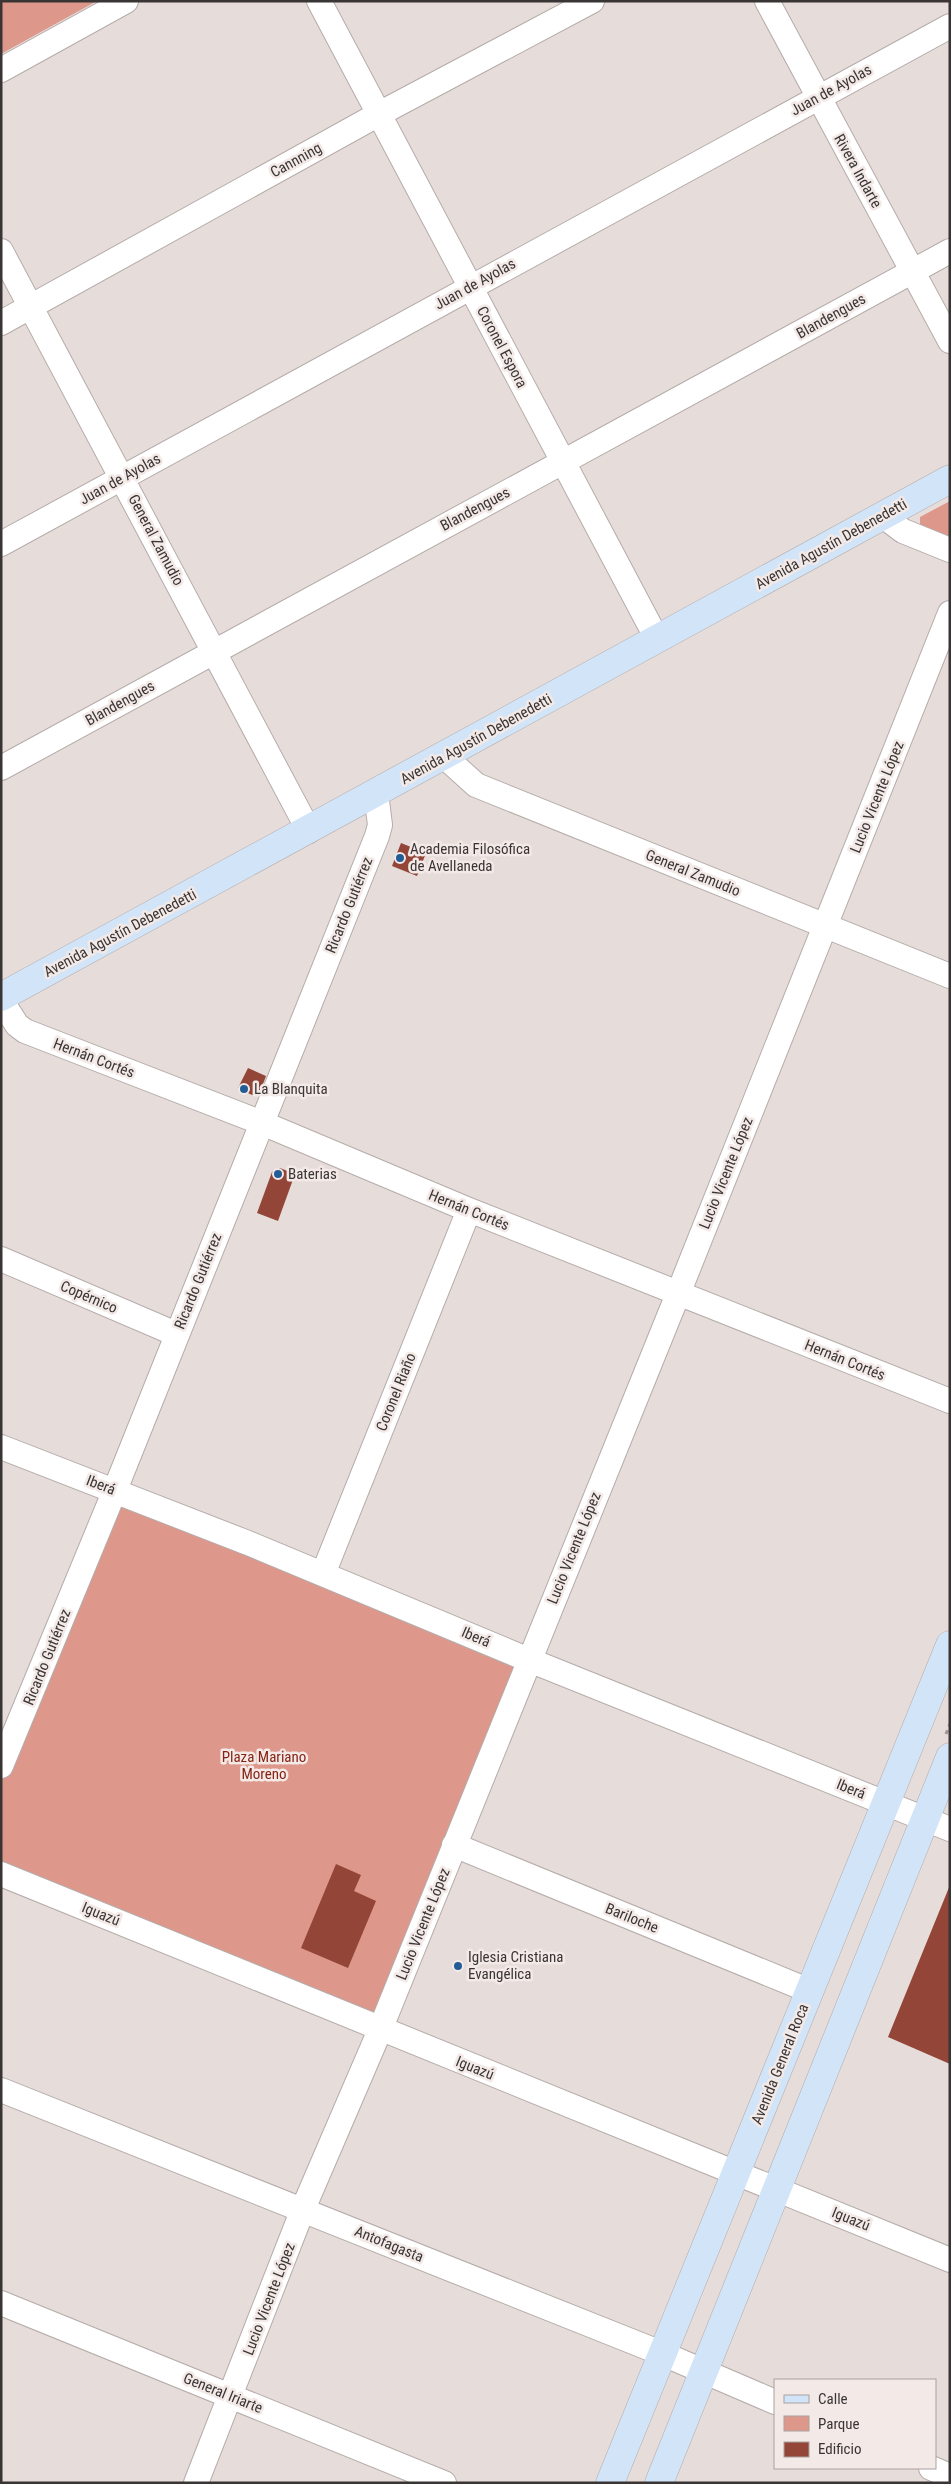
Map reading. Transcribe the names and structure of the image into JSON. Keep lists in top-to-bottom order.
{
  "streets": {
    "main road": ["Avenida Agustín Debenedetti", "Avenida General Roca"],
    "street": [
      "Juan de Ayolas",
      "Cannning",
      "Rivera Indarte",
      "Blandengues",
      "Coronel Espora",
      "General Zamudio",
      "Lucio Vicente López",
      "Ricardo Gutiérrez",
      "Hernán Cortés",
      "Copérnico",
      "Coronel Riaño",
      "Iberá",
      "Iguazú",
      "Bariloche",
      "Antofagasta",
      "General Iriarte"
    ]
  },
  "crossings": [
    ["Juan de Ayolas", "Rivera Indarte"],
    ["Juan de Ayolas", "Coronel Espora"],
    ["Juan de Ayolas", "General Zamudio"],
    ["Cannning", "Coronel Espora"],
    ["Cannning", "General Zamudio"],
    ["Rivera Indarte", "Blandengues"],
    ["Blandengues", "Coronel Espora"],
    ["Blandengues", "General Zamudio"],
    ["Coronel Espora", "Avenida Agustín Debenedetti"],
    ["General Zamudio", "Avenida Agustín Debenedetti"],
    ["General Zamudio", "Lucio Vicente López"],
    ["Avenida Agustín Debenedetti", "Ricardo Gutiérrez"],
    ["Avenida Agustín Debenedetti", "Hernán Cortés"],
    ["Lucio Vicente López", "Hernán Cortés"],
    ["Lucio Vicente López", "Iberá"],
    ["Lucio Vicente López", "Iguazú"],
    ["Lucio Vicente López", "Bariloche"],
    ["Lucio Vicente López", "Antofagasta"],
    ["Lucio Vicente López", "General Iriarte"],
    ["Ricardo Gutiérrez", "Hernán Cortés"],
    ["Ricardo Gutiérrez", "Copérnico"],
    ["Ricardo Gutiérrez", "Iberá"],
    ["Hernán Cortés", "Coronel Riaño"],
    ["Coronel Riaño", "Iberá"],
    ["Iberá", "Avenida General Roca"],
    ["Iguazú", "Avenida General Roca"],
    ["Bariloche", "Avenida General Roca"],
    ["Avenida General Roca", "Antofagasta"]
  ],
  "parks": ["Plaza Mariano Moreno"],
  "places": [
    "Academia Filosófica de Avellaneda",
    "La Blanquita",
    "Baterias",
    "Iglesia Cristiana Evangélica"
  ],
  "legend": ["Calle", "Parque", "Edificio"]
}
